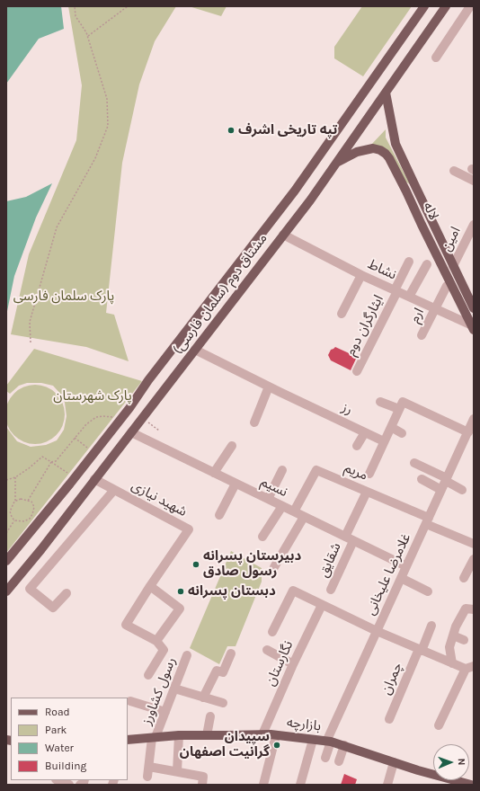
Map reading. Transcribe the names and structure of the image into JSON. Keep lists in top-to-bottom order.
{
  "streets": {
    "main road": ["لاله", "مشتاق دوم (سلمان فارسی)", "بازارچه"],
    "street": [
      "امین",
      "نشاط",
      "ارم",
      "ایثارگران دوم",
      "رز",
      "مریم",
      "نسیم",
      "شهید نیازی",
      "شقایق",
      "غلامرضا علیخانی",
      "نگارستان",
      "چمران",
      "رسول کشاورز"
    ]
  },
  "crossings": [
    ["لاله", "امین"],
    ["لاله", "نشاط"],
    ["لاله", "مشتاق دوم (سلمان فارسی)"],
    ["نشاط", "مشتاق دوم (سلمان فارسی)"],
    ["نشاط", "ارم"],
    ["نشاط", "ایثارگران دوم"],
    ["مشتاق دوم (سلمان فارسی)", "رز"],
    ["مشتاق دوم (سلمان فارسی)", "نسیم"],
    ["مشتاق دوم (سلمان فارسی)", "شهید نیازی"],
    ["مریم", "نسیم"],
    ["مریم", "شقایق"],
    ["مریم", "غلامرضا علیخانی"],
    ["نسیم", "شقایق"],
    ["نسیم", "غلامرضا علیخانی"],
    ["غلامرضا علیخانی", "نگارستان"],
    ["غلامرضا علیخانی", "بازارچه"],
    ["نگارستان", "بازارچه"],
    ["رسول کشاورز", "بازارچه"]
  ],
  "parks": ["پارک سلمان فارسی", "پارک شهرستان"],
  "places": [
    "تپه تاریخی اشرف",
    "دبیرستان پسرانه رسول صادق",
    "دبستان پسرانه",
    "سپیدان گرانیت اصفهان"
  ],
  "legend": [
    "Road",
    "Park",
    "Water",
    "Building"
  ],
  "north": "right"
}
